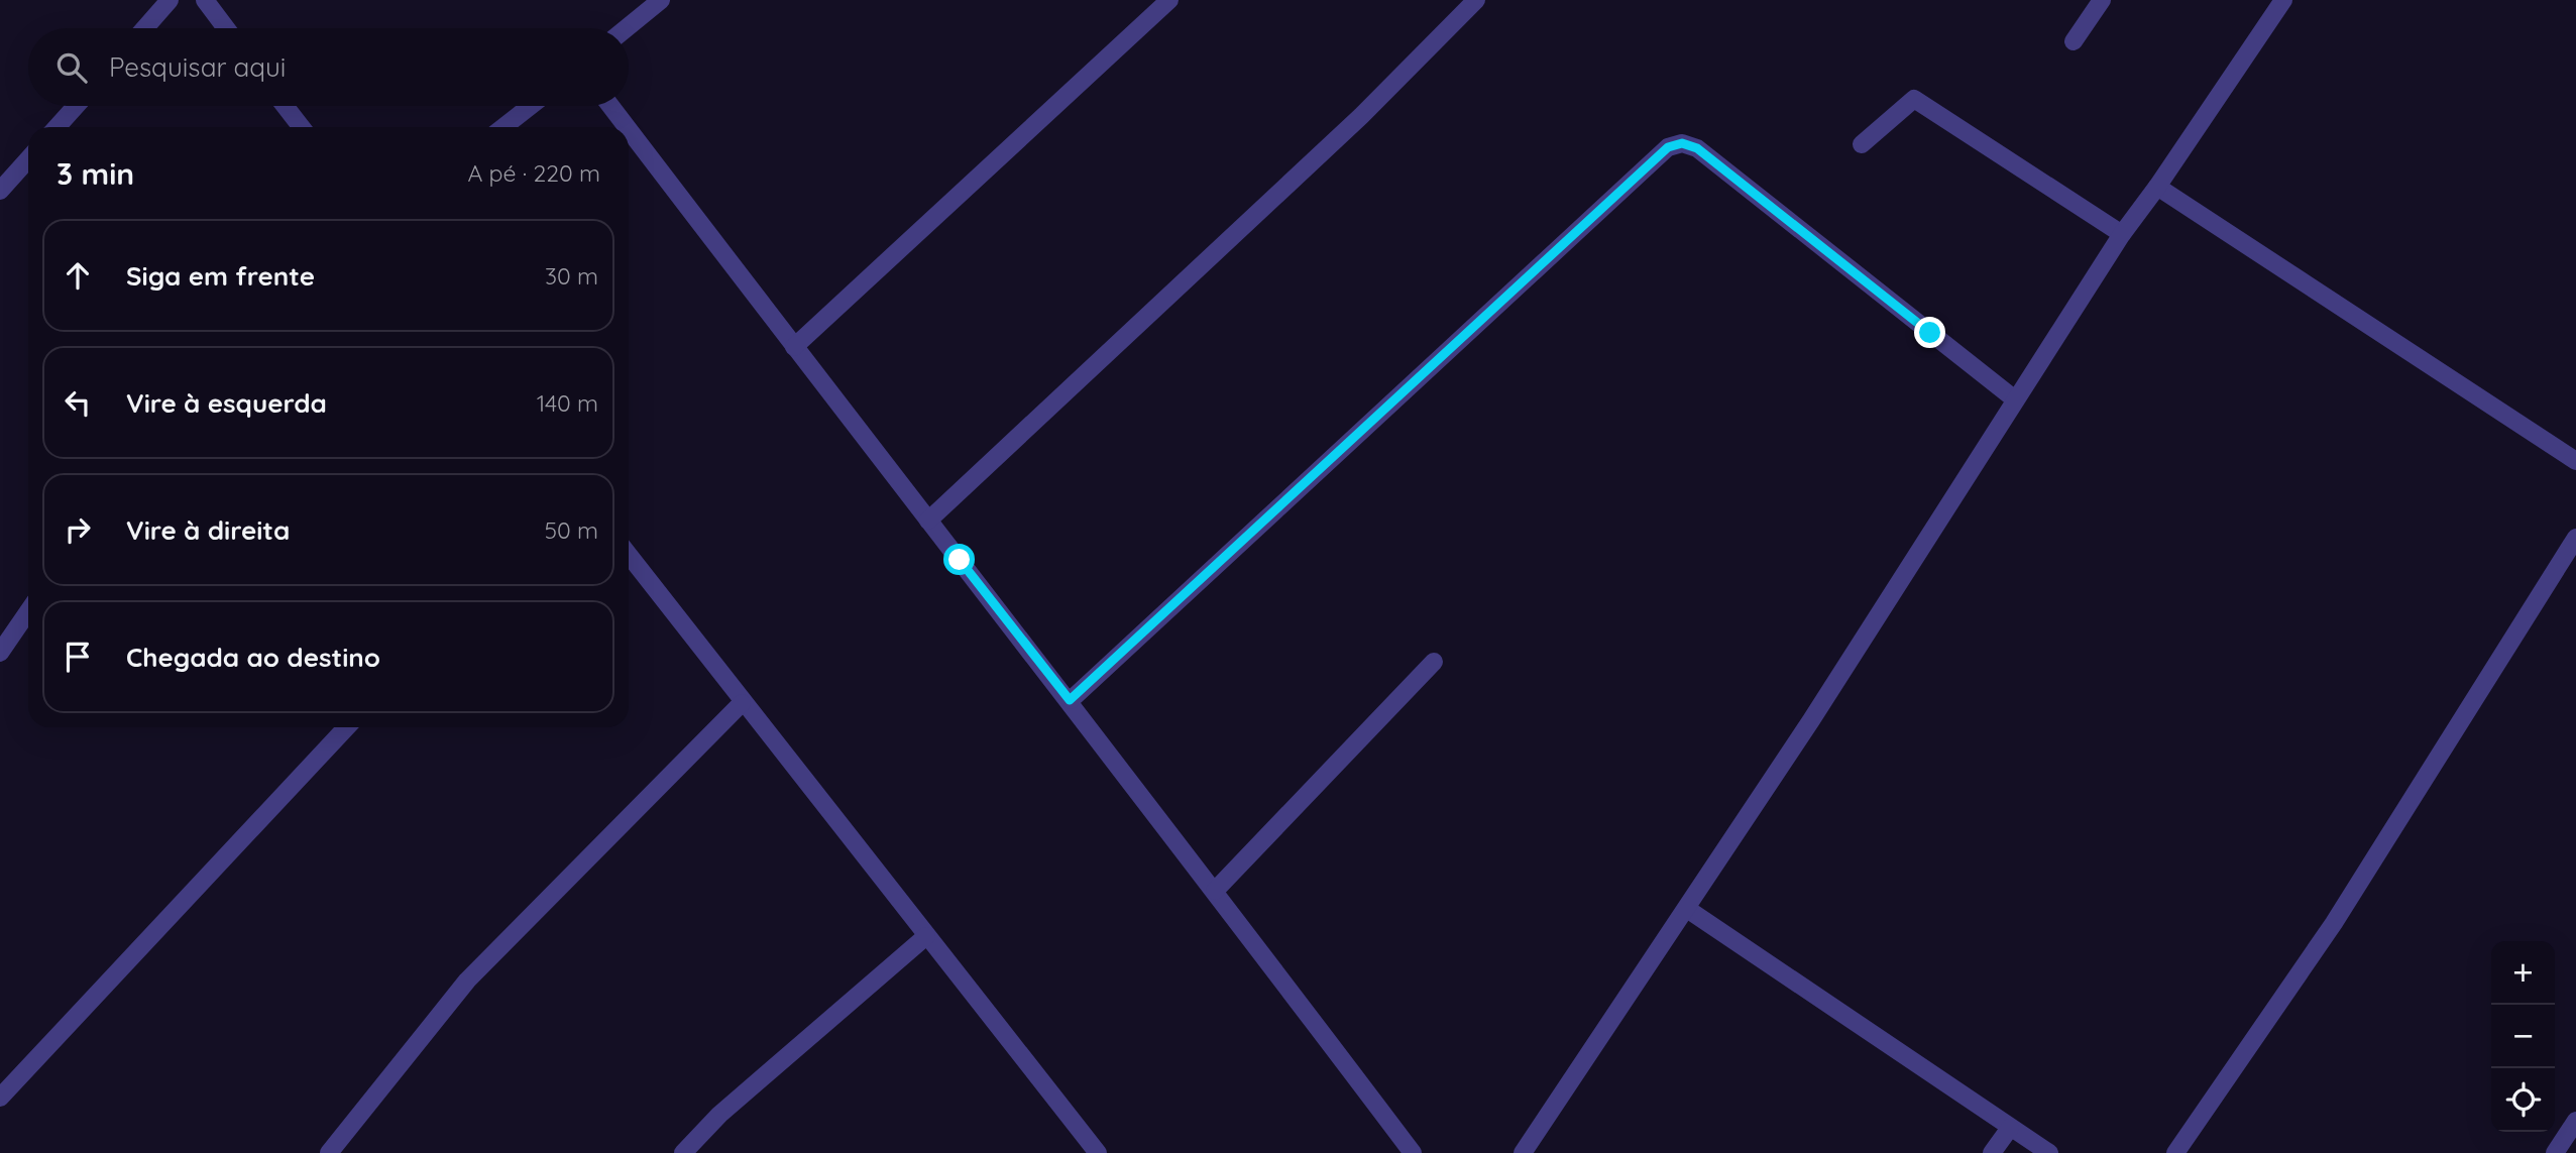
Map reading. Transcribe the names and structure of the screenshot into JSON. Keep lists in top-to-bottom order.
{
  "page": {
    "search": "Pesquisar aqui",
    "heading": ["3 min", "A pé · 220 m"],
    "list": [
      ["Siga em frente", "30 m"],
      ["Vire à esquerda", "140 m"],
      ["Vire à direita", "50 m"],
      "Chegada ao destino"
    ],
    "map_buttons": ["+", "−"]
  }
}
